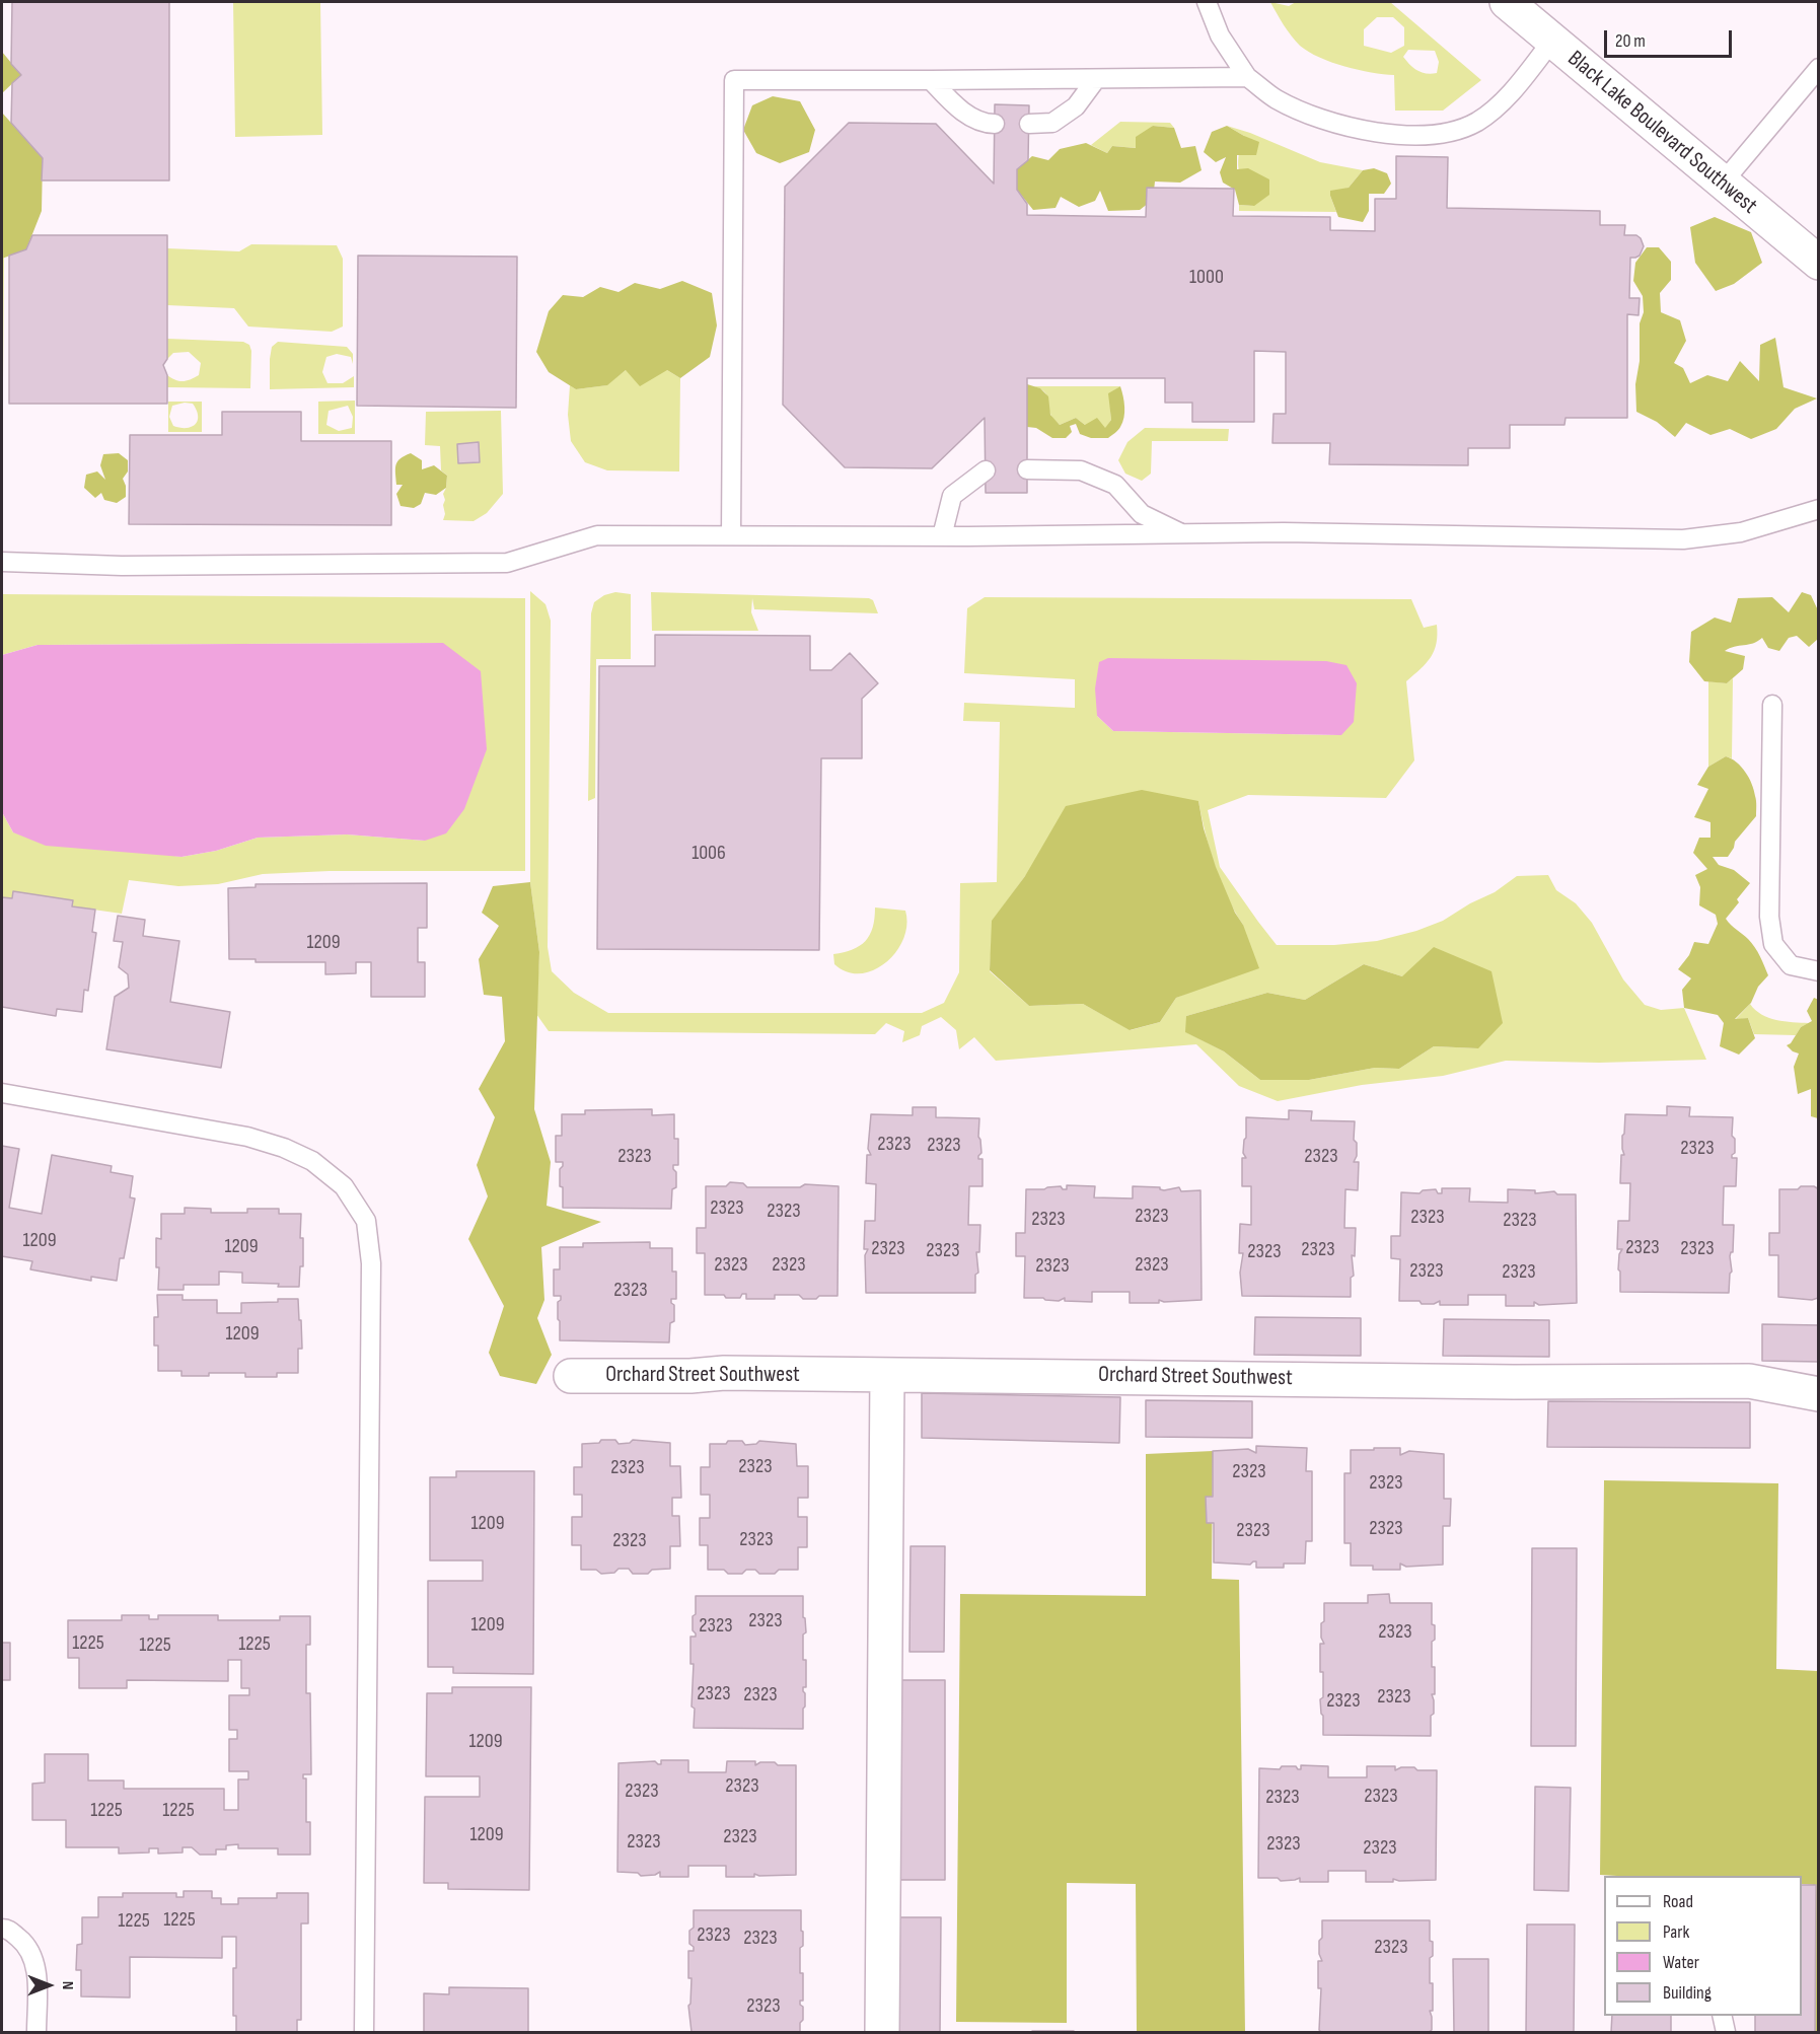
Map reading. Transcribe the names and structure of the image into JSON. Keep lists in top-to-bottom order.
{
  "streets": {
    "street": ["Black Lake Boulevard Southwest", "Orchard Street Southwest"]
  },
  "house_numbers": [
    "1000",
    "1006",
    "1209",
    "2323",
    "2323",
    "2323",
    "2323",
    "2323",
    "2323",
    "2323",
    "2323",
    "2323",
    "2323",
    "2323",
    "1209",
    "1209",
    "2323",
    "2323",
    "2323",
    "2323",
    "2323",
    "2323",
    "2323",
    "2323",
    "2323",
    "2323",
    "2323",
    "2323",
    "2323",
    "1209",
    "2323",
    "2323",
    "2323",
    "2323",
    "1209",
    "2323",
    "2323",
    "2323",
    "2323",
    "2323",
    "1209",
    "2323",
    "2323",
    "1225",
    "1225",
    "1225",
    "2323",
    "2323",
    "2323",
    "2323",
    "1209",
    "2323",
    "2323",
    "2323",
    "2323",
    "1225",
    "1225",
    "1209",
    "2323",
    "2323",
    "2323",
    "2323",
    "1225",
    "1225",
    "2323",
    "2323",
    "2323",
    "2323"
  ],
  "legend": [
    "Road",
    "Park",
    "Water",
    "Building"
  ],
  "scale_bar": "20 m",
  "north": "right"
}
